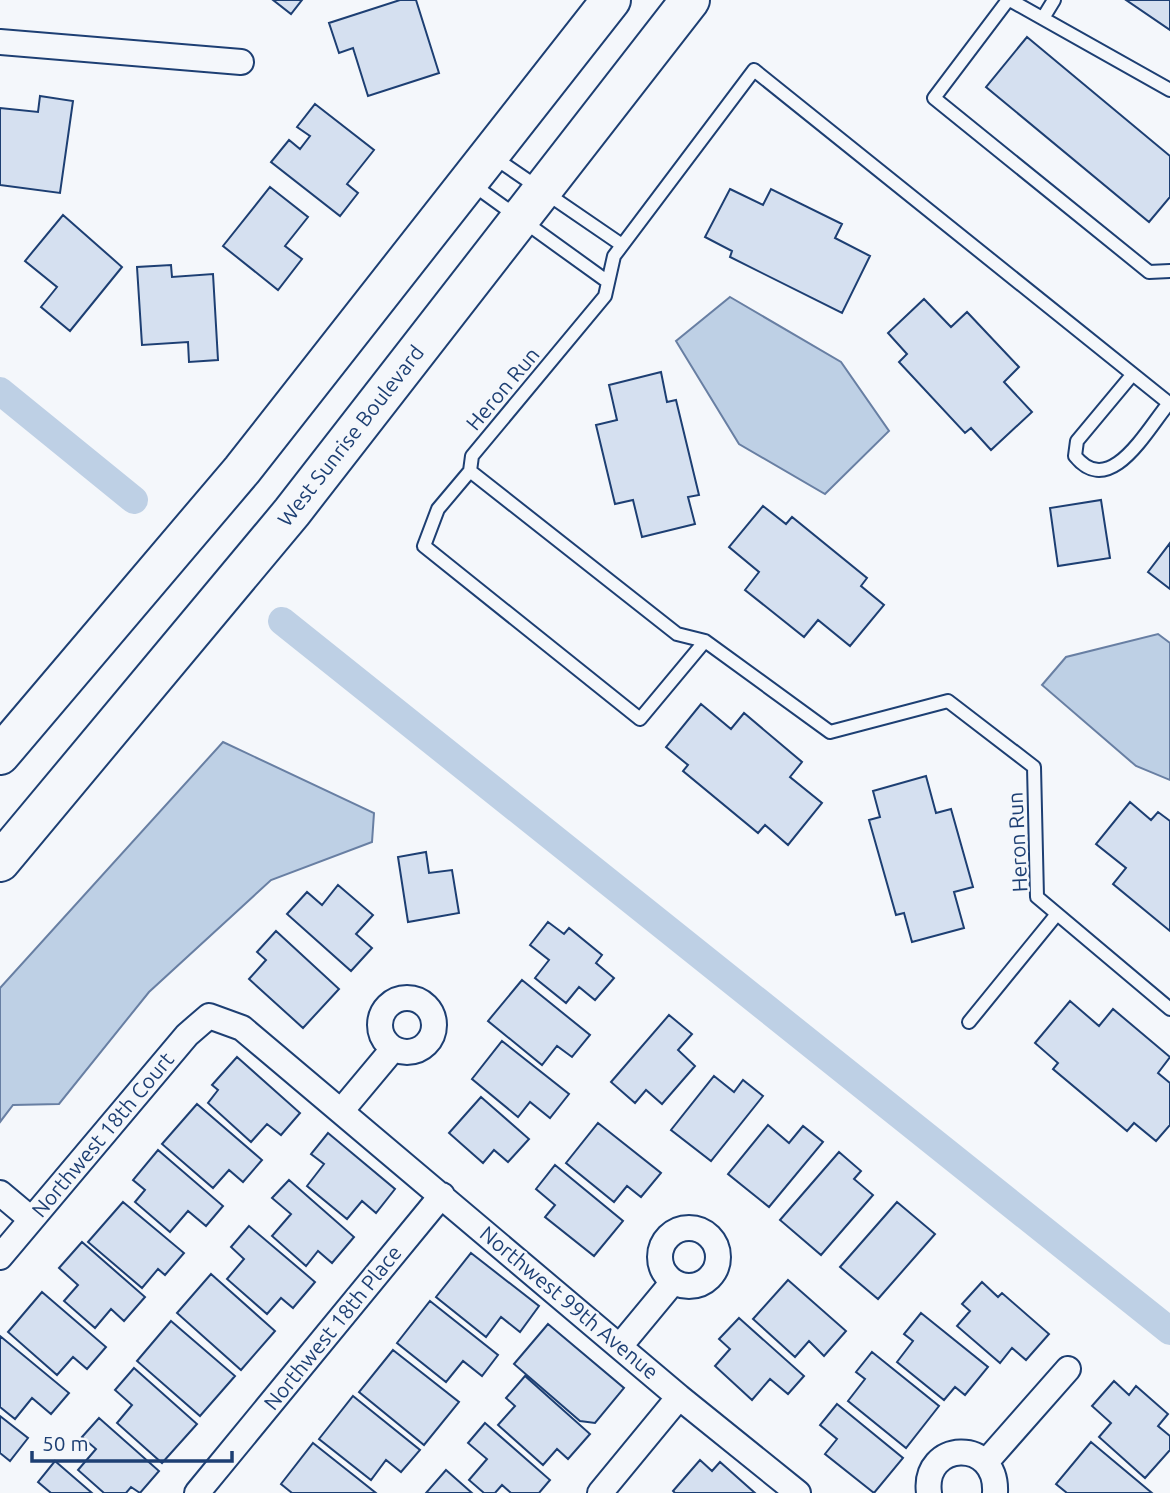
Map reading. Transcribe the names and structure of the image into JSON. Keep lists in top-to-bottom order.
{
  "streets": {
    "highway": ["West Sunrise Boulevard"],
    "street": ["Northwest 18th Court", "Northwest 99th Avenue", "Northwest 18th Place"],
    "lane": ["Heron Run"]
  },
  "crossings": [
    ["Northwest 18th Court", "Northwest 99th Avenue"],
    ["Northwest 99th Avenue", "Northwest 18th Place"]
  ],
  "scale_bar": "50 m"
}
